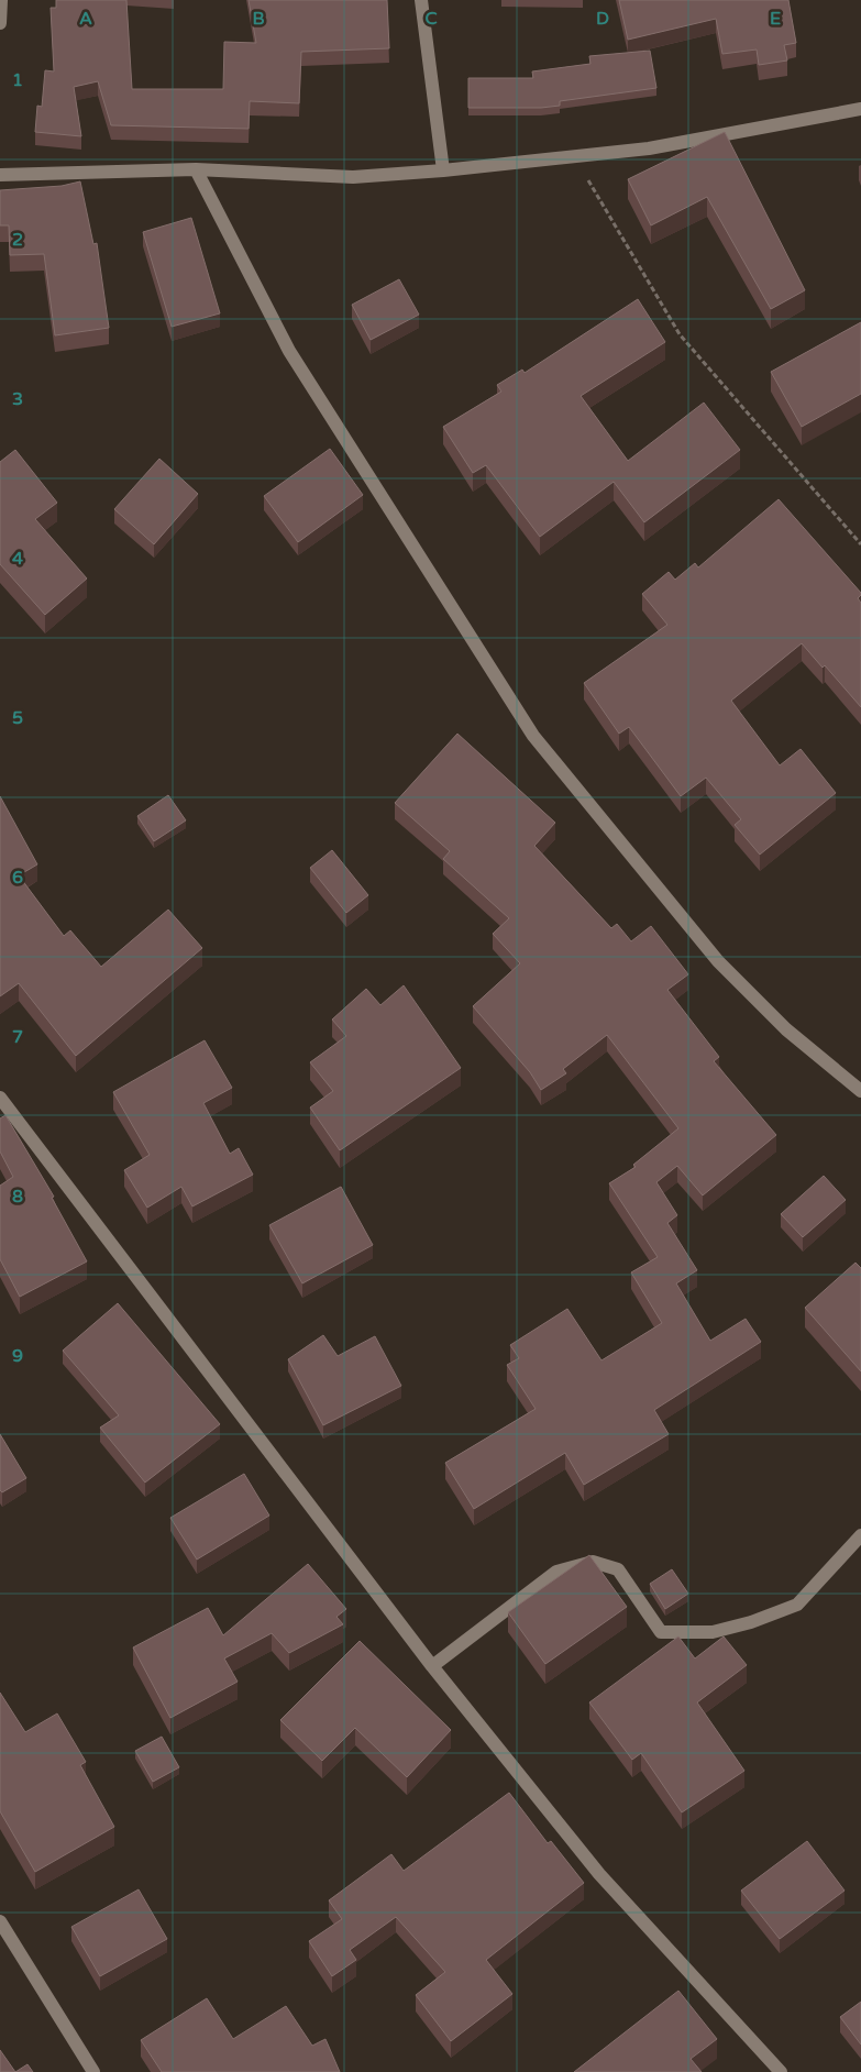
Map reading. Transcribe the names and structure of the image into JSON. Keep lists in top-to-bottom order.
{
  "grid": {
    "columns": [
      "A",
      "B",
      "C",
      "D",
      "E"
    ],
    "rows": [
      "1",
      "2",
      "3",
      "4",
      "5",
      "6",
      "7",
      "8",
      "9"
    ]
  }
}
